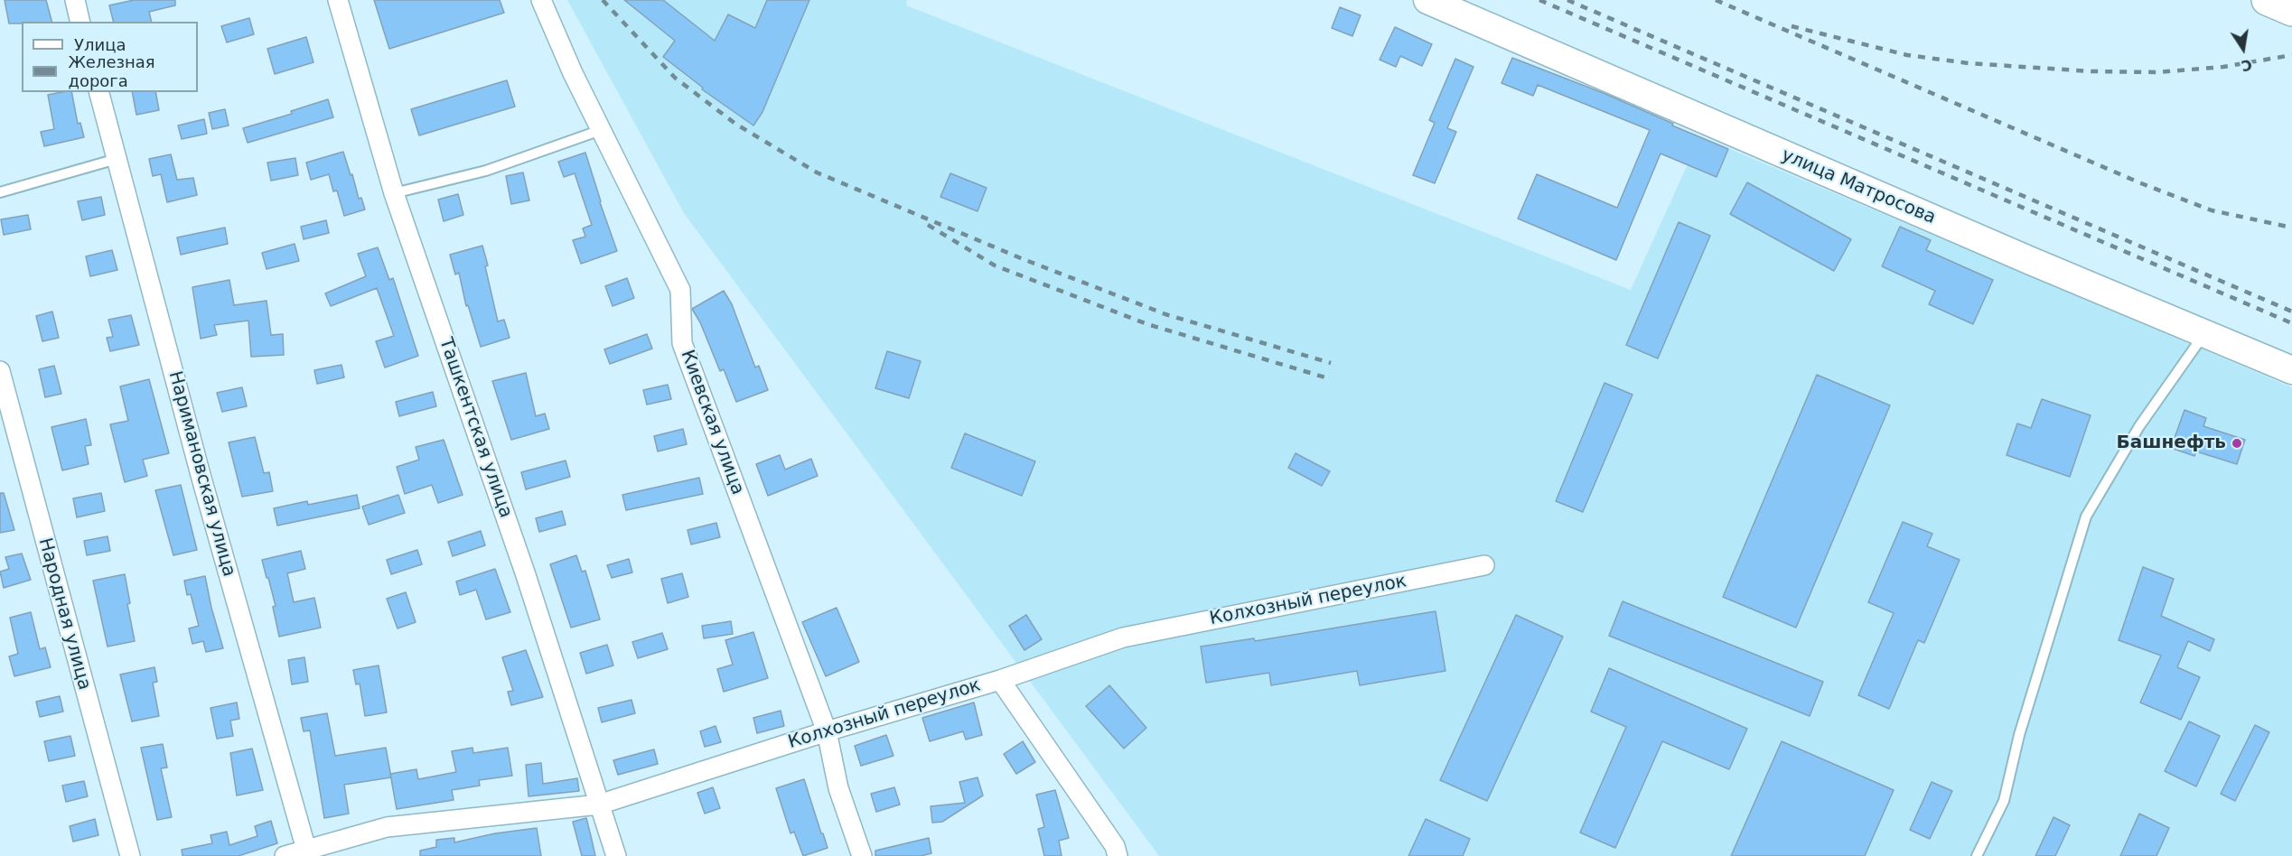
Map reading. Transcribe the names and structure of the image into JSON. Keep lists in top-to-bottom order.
{
  "streets": {
    "street": [
      "улица Матросова",
      "Киевская улица",
      "Ташкентская улица",
      "Наримановская улица",
      "Колхозный переулок",
      "Народная улица"
    ]
  },
  "crossings": [
    ["Киевская улица", "Колхозный переулок"],
    ["Ташкентская улица", "Колхозный переулок"],
    ["Наримановская улица", "Колхозный переулок"]
  ],
  "places": ["Башнефть"],
  "legend": ["Улица", "Железная дорога"],
  "north": "bottom"
}
